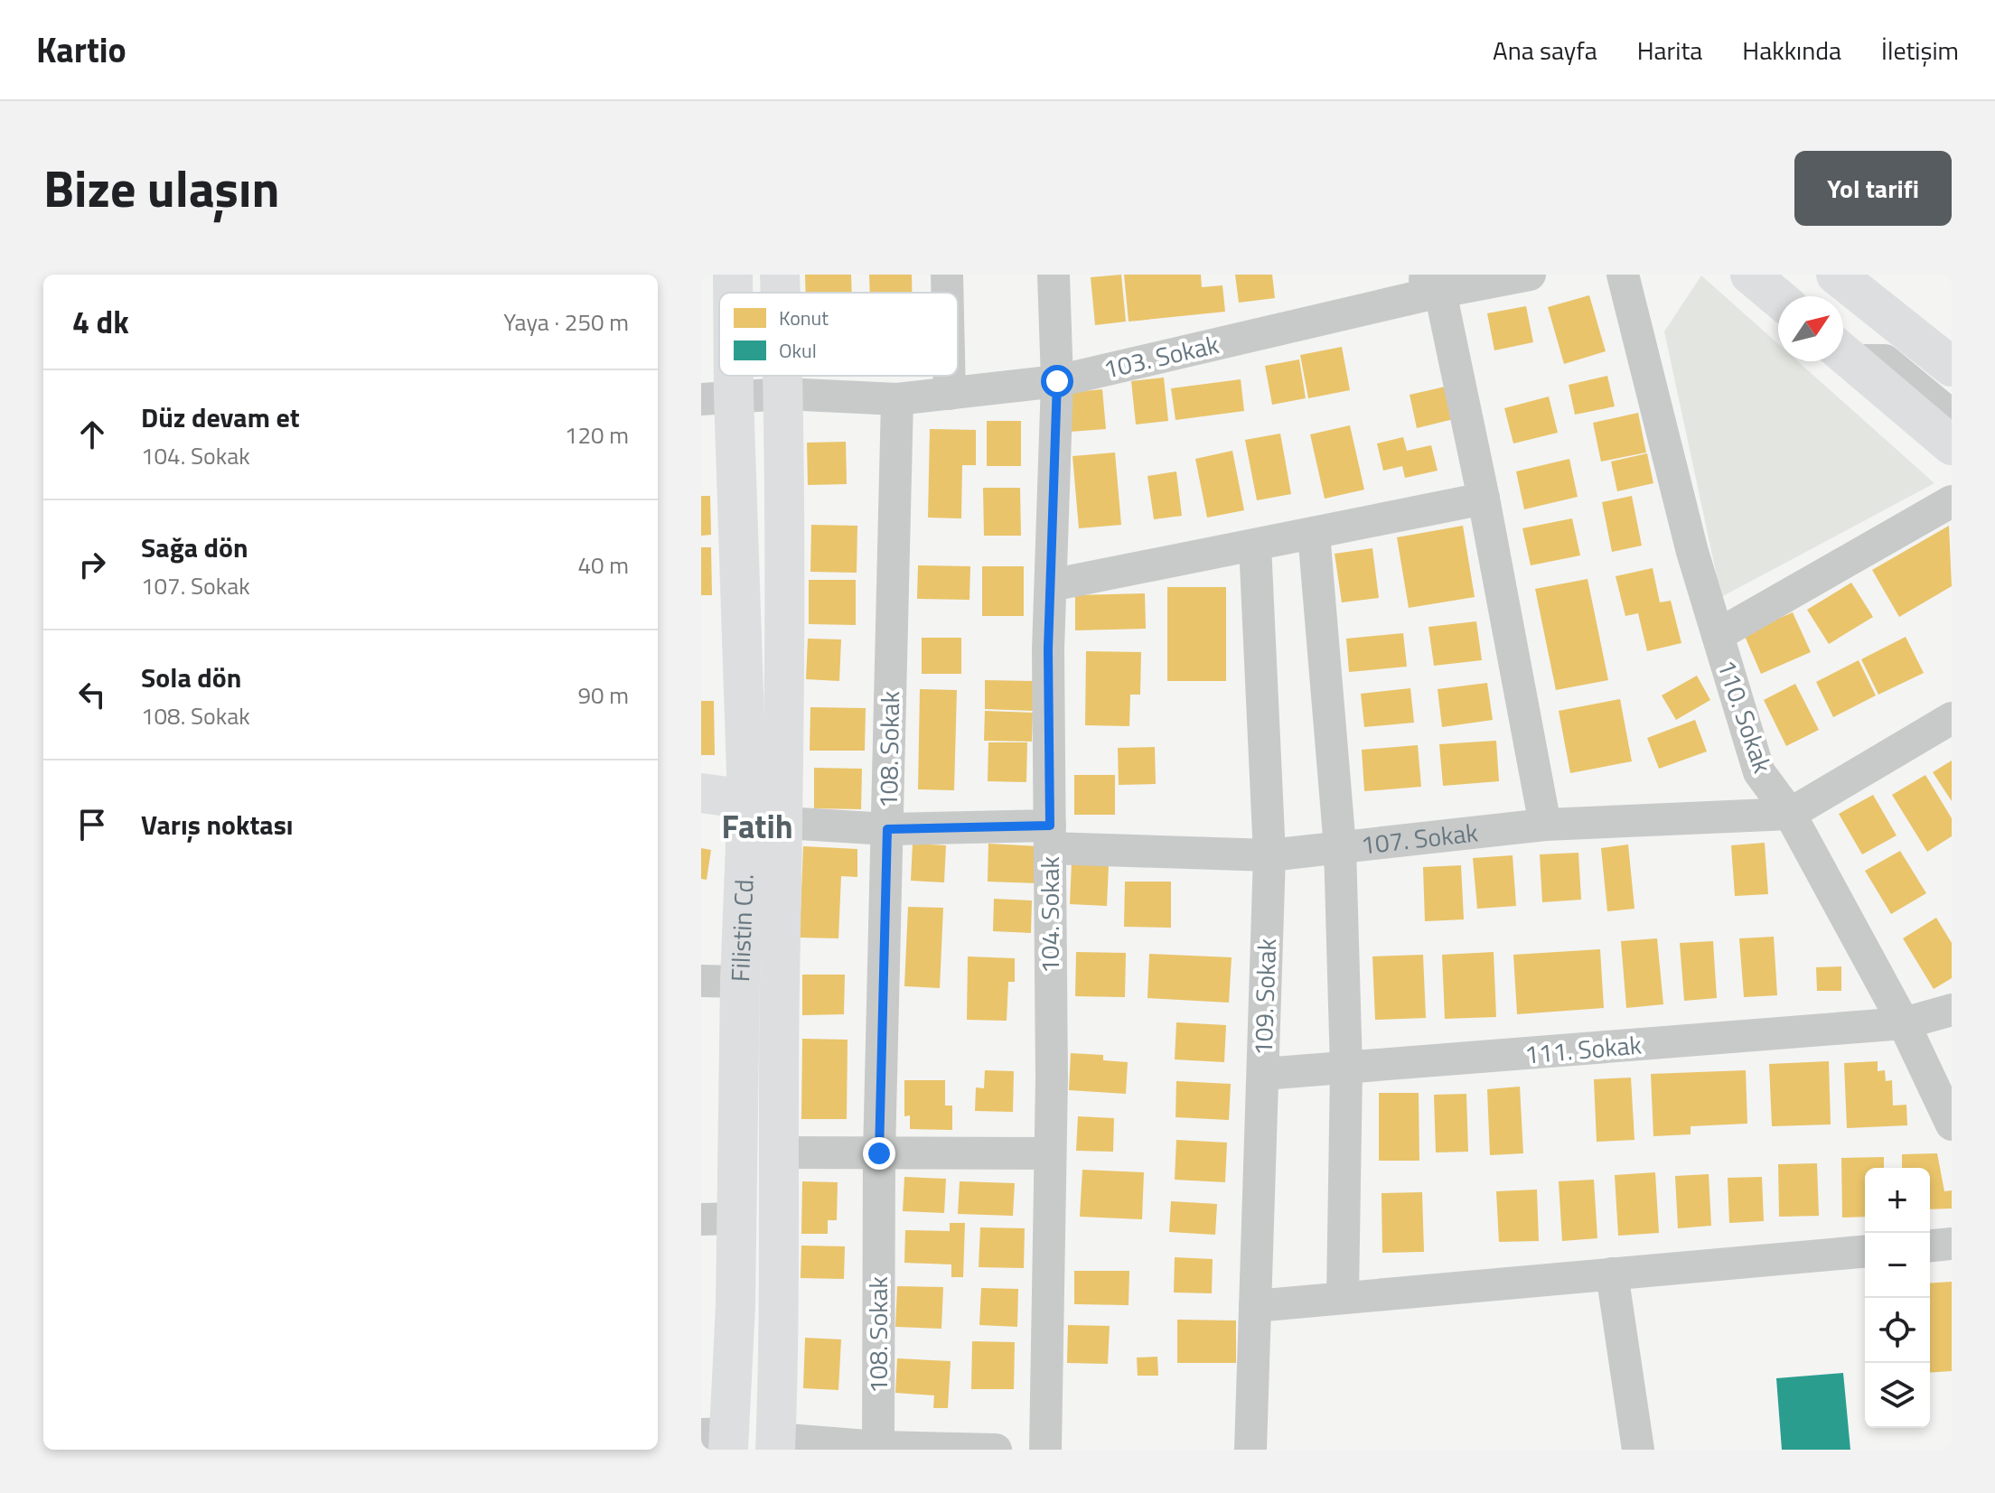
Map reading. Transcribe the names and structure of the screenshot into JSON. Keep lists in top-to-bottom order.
{
  "streets": {
    "main road": ["Filistin Cd."],
    "street": [
      "103. Sokak",
      "110. Sokak",
      "108. Sokak",
      "107. Sokak",
      "104. Sokak",
      "109. Sokak",
      "111. Sokak"
    ]
  },
  "crossings": [
    ["103. Sokak", "108. Sokak"],
    ["103. Sokak", "104. Sokak"],
    ["103. Sokak", "Filistin Cd."],
    ["110. Sokak", "107. Sokak"],
    ["110. Sokak", "111. Sokak"],
    ["108. Sokak", "107. Sokak"],
    ["107. Sokak", "104. Sokak"],
    ["107. Sokak", "Filistin Cd."],
    ["107. Sokak", "109. Sokak"],
    ["109. Sokak", "111. Sokak"]
  ],
  "districts": ["Fatih"],
  "legend": ["Konut", "Okul"],
  "north": "top right",
  "page": {
    "header": "Kartio",
    "nav": [
      "Ana sayfa",
      "Harita",
      "Hakkında",
      "İletişim"
    ],
    "title": "Bize ulaşın",
    "buttons": "Yol tarifi",
    "heading": ["4 dk", "Yaya · 250 m"],
    "list": [
      ["Düz devam et", "104. Sokak", "120 m"],
      ["Sağa dön", "107. Sokak", "40 m"],
      ["Sola dön", "108. Sokak", "90 m"],
      "Varış noktası"
    ],
    "map_buttons": ["+", "−"]
  }
}
